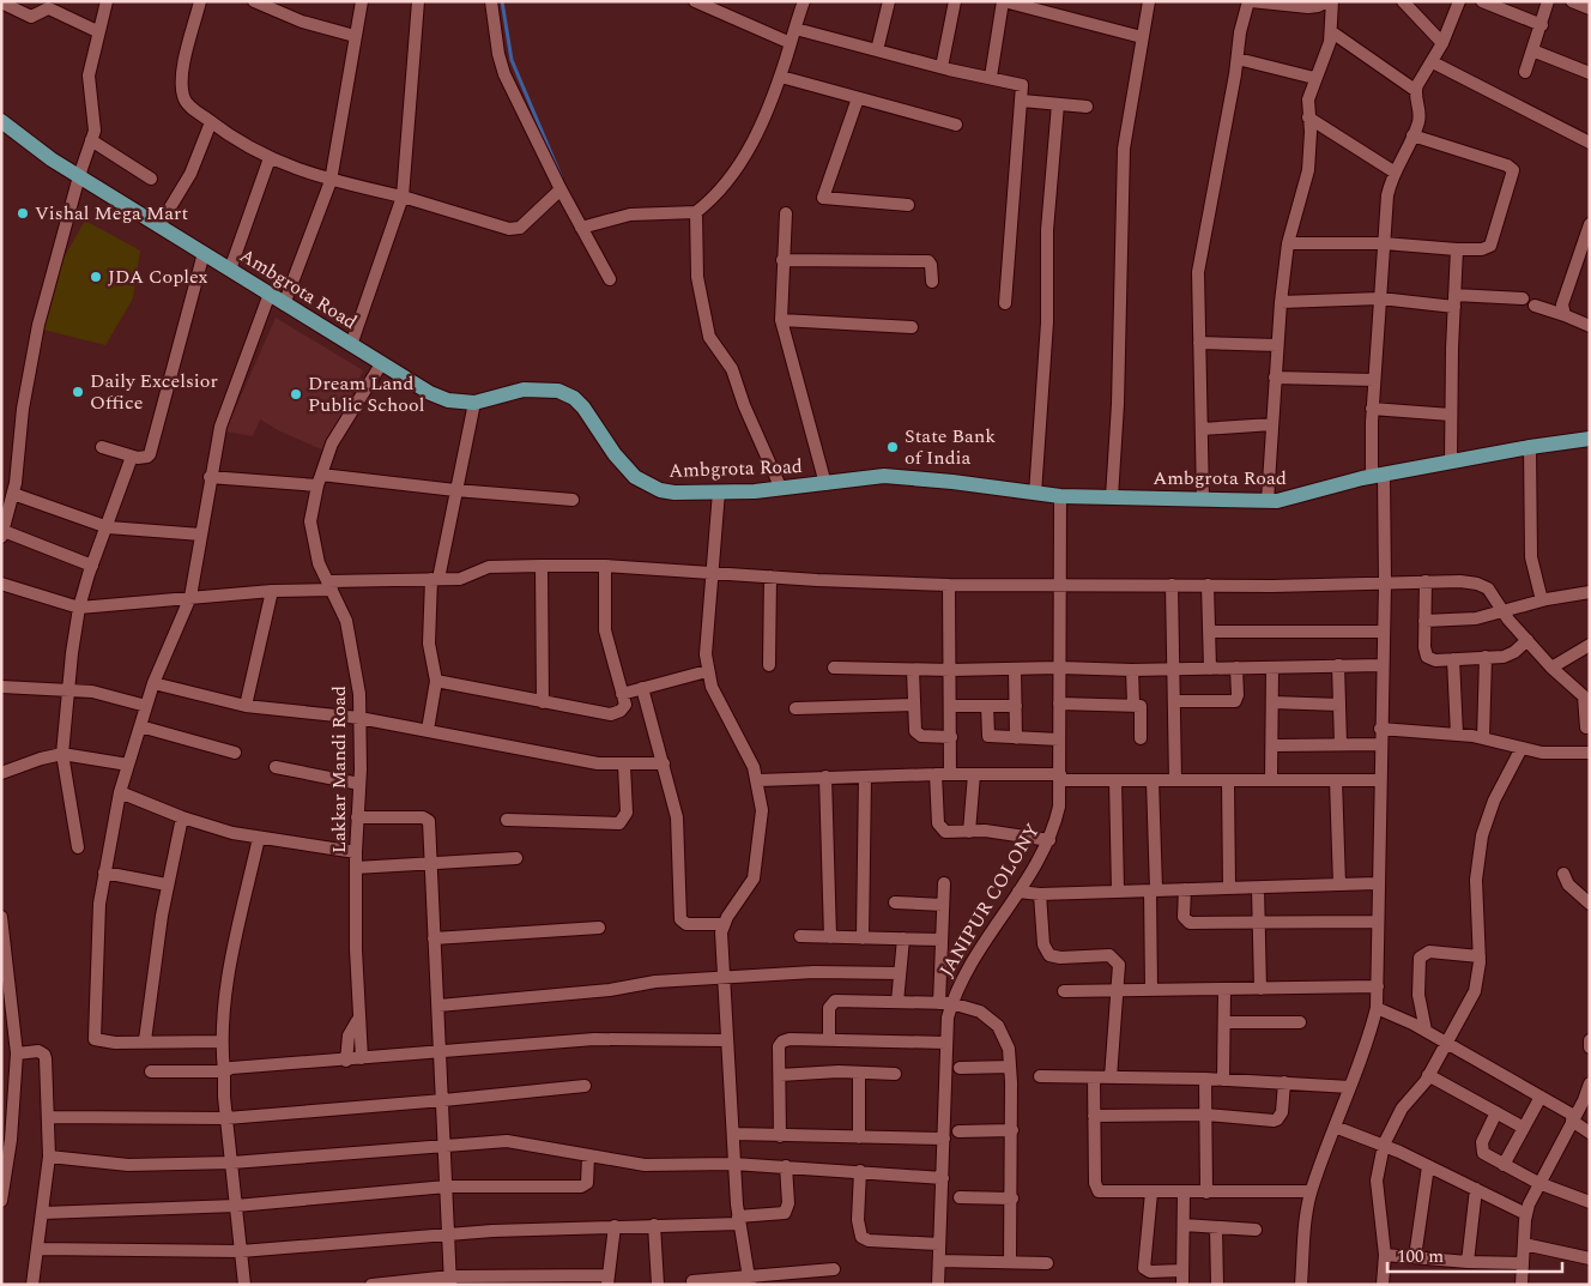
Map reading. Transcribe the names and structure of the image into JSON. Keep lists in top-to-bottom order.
{
  "streets": {
    "main road": ["Ambgrota Road"],
    "street": ["Lakkar Mandi Road", "JANIPUR COLONY"]
  },
  "crossings": [
    ["Ambgrota Road", "Lakkar Mandi Road"],
    ["Ambgrota Road", "JANIPUR COLONY"]
  ],
  "places": [
    "Vishal Mega Mart",
    "JDA Coplex",
    "Daily Excelsior Office",
    "Dream Land Public School",
    "State Bank of India"
  ],
  "scale_bar": "100 m"
}
